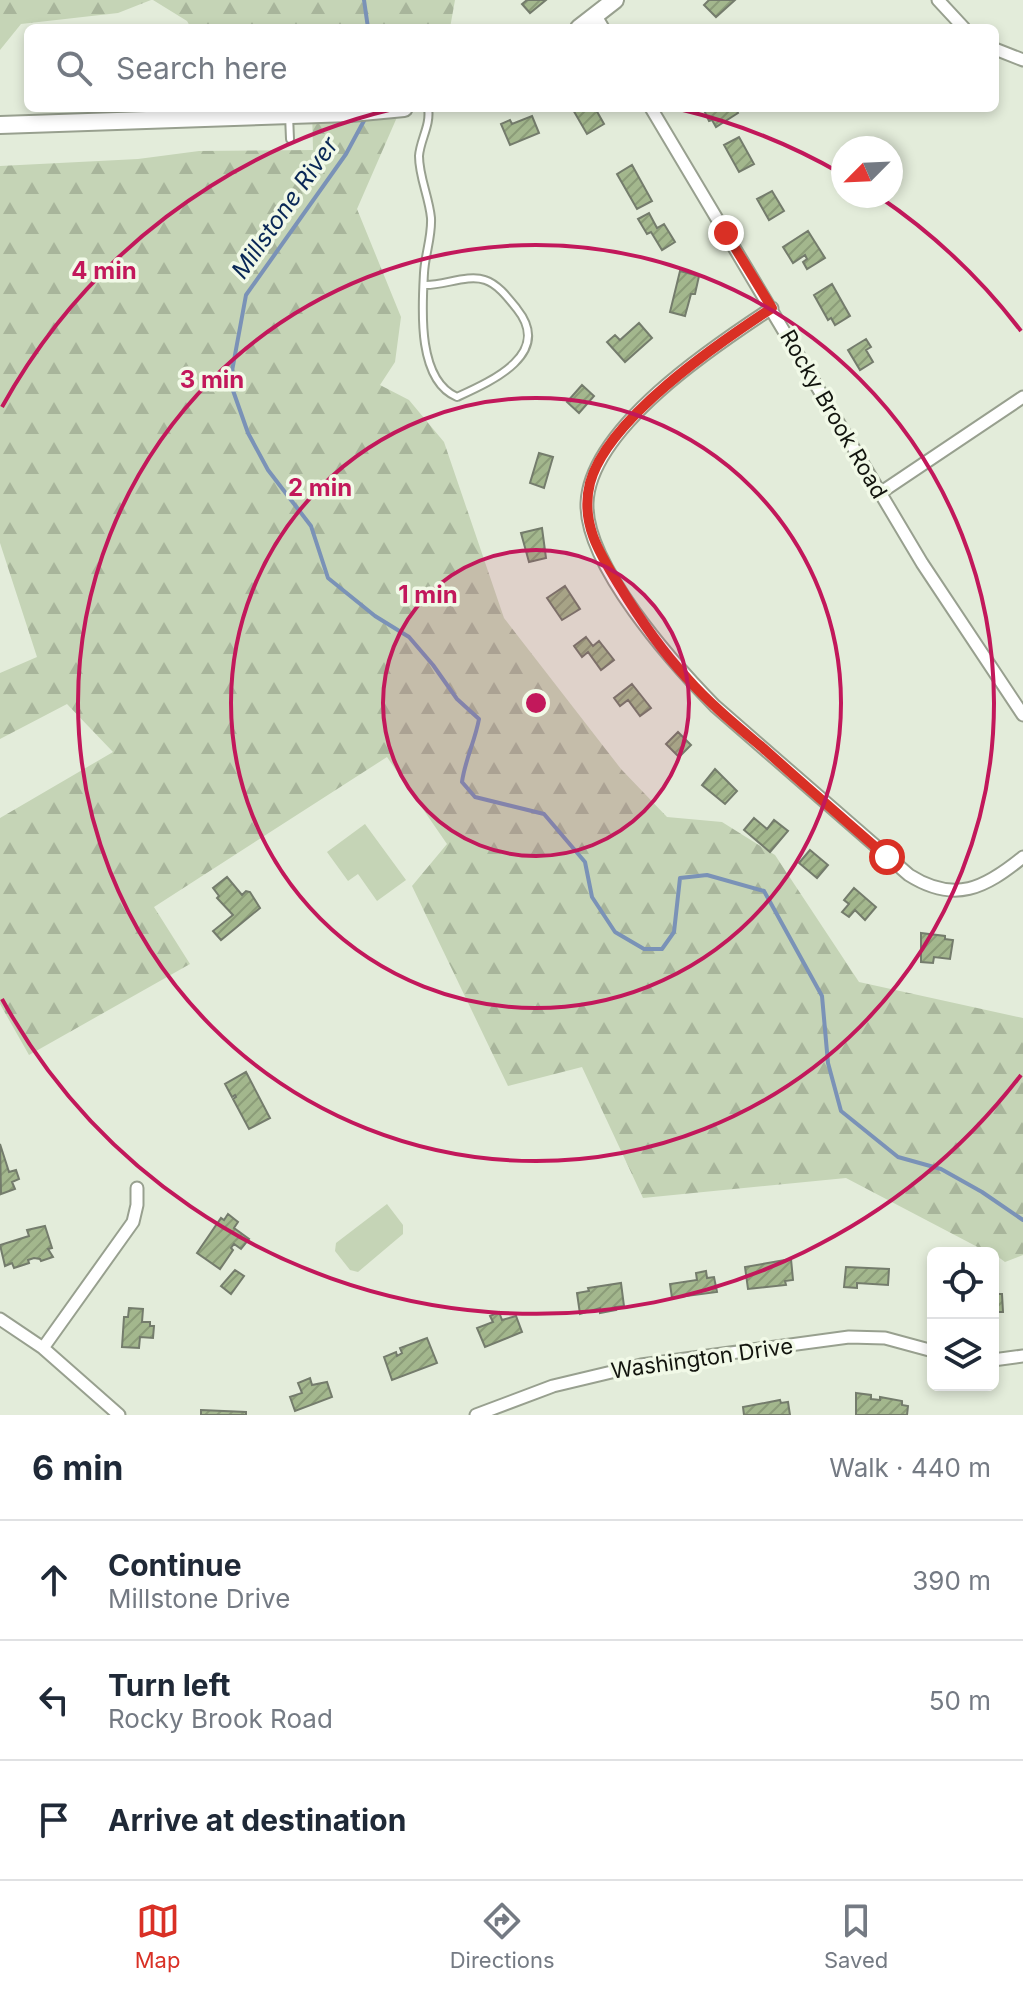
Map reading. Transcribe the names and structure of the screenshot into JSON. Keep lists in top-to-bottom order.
{
  "streets": {
    "street": ["Rocky Brook Road", "Washington Drive"]
  },
  "water": ["Millstone River"],
  "north": "bottom left",
  "page": {
    "search": "Search here",
    "heading": ["6 min", "Walk · 440 m"],
    "list": [
      ["Continue", "Millstone Drive", "390 m"],
      ["Turn left", "Rocky Brook Road", "50 m"],
      "Arrive at destination"
    ],
    "nav": ["Map", "Directions", "Saved"]
  },
  "rings": [
    "4 min",
    "3 min",
    "2 min",
    "1 min"
  ]
}
